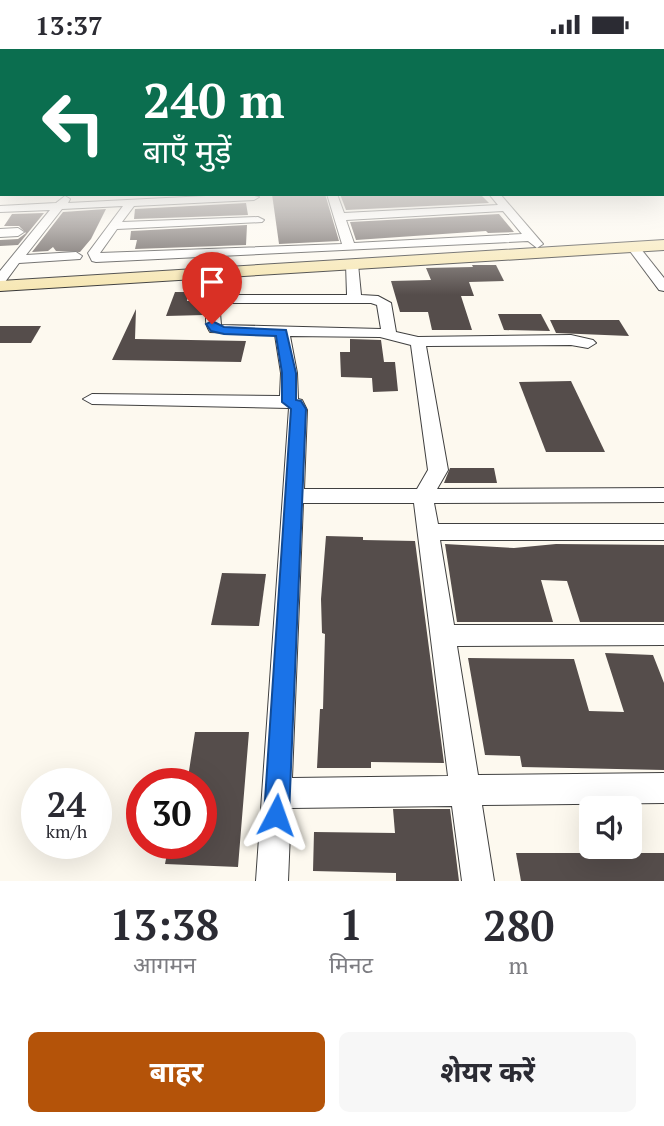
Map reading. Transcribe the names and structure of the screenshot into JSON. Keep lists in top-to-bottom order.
{
  "page": {
    "status": "13:37",
    "turn": ["240 m", "बाएँ मुड़ें"],
    "speed": "24 km/h",
    "limit": "30",
    "eta": [
      "13:38",
      "आगमन",
      "1",
      "मिनट",
      "280",
      "m"
    ],
    "buttons": ["बाहर", "शेयर करें"]
  }
}
